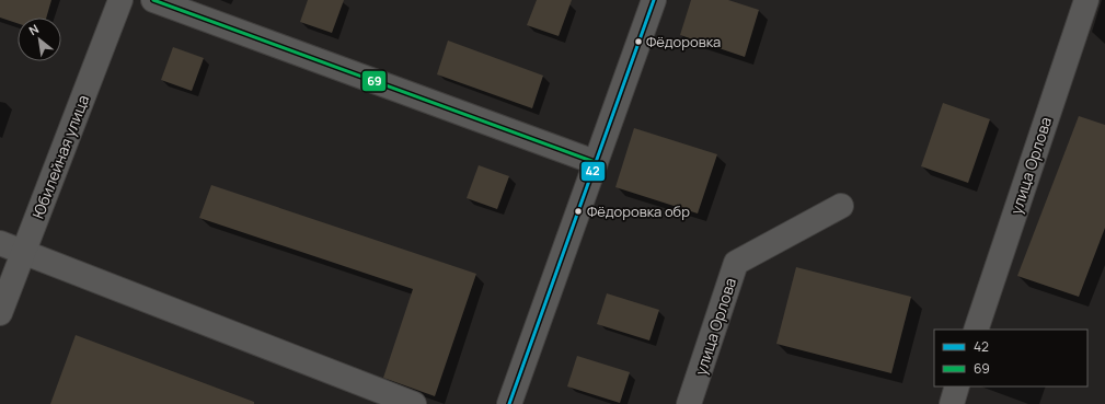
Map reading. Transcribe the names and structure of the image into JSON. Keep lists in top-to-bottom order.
{
  "streets": {
    "street": ["Юбилейная улица", "улица Орлова"]
  },
  "places": ["Фёдоровка", "Фёдоровка обр"],
  "lines": ["transit line 42", "transit line 69"],
  "legend": ["42", "69"],
  "north": "top left"
}
